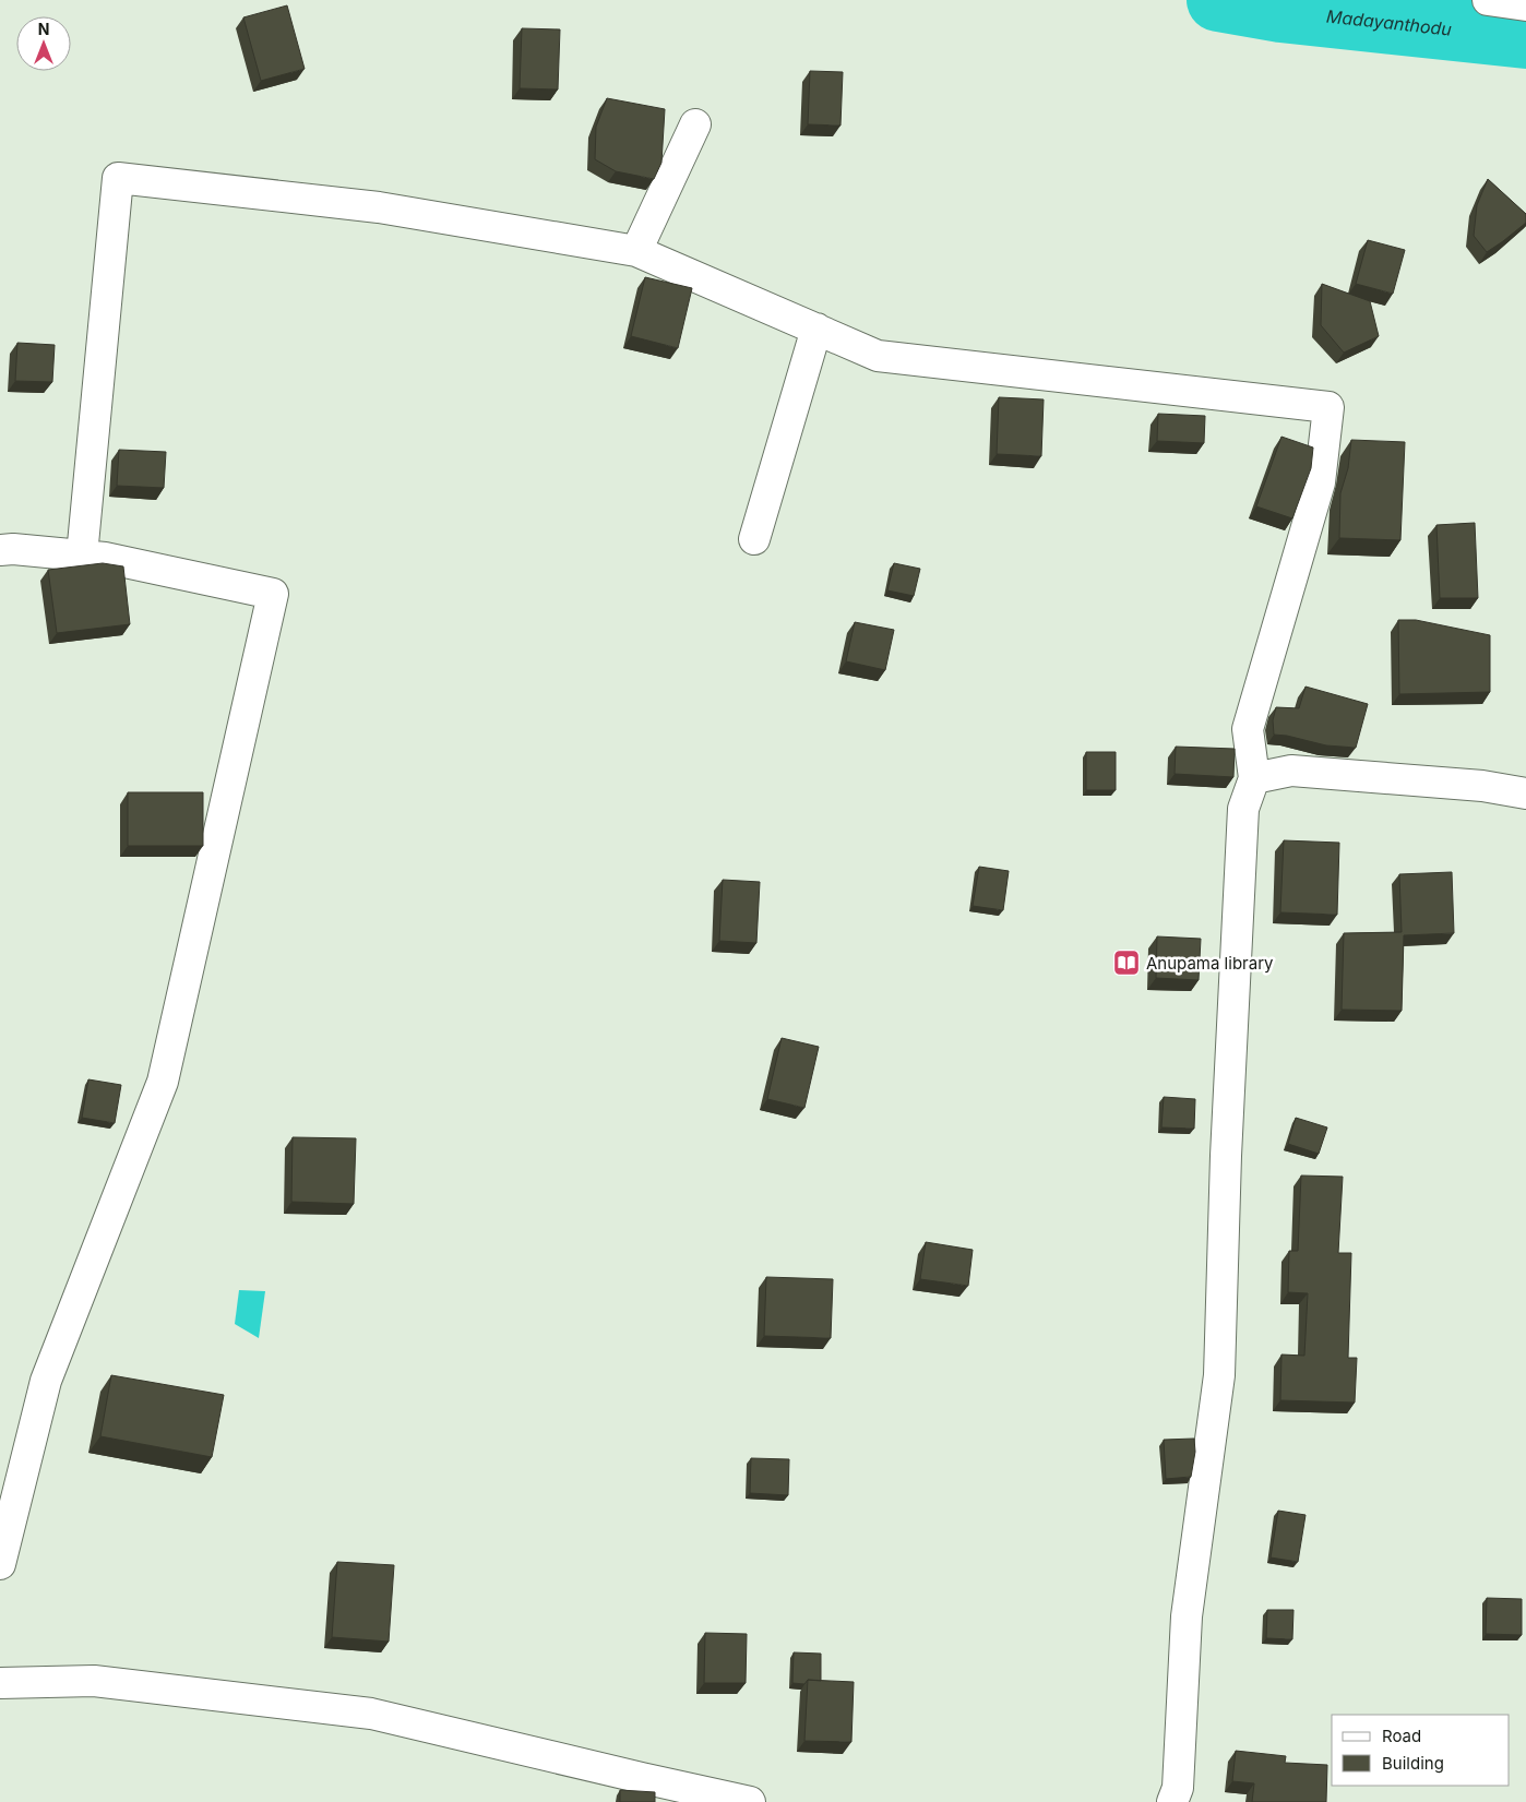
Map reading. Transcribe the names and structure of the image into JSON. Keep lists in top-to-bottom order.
{
  "water": ["Madayanthodu"],
  "places": {
    "library": ["Anupama library"]
  },
  "legend": ["Road", "Building"],
  "north": "top"
}
